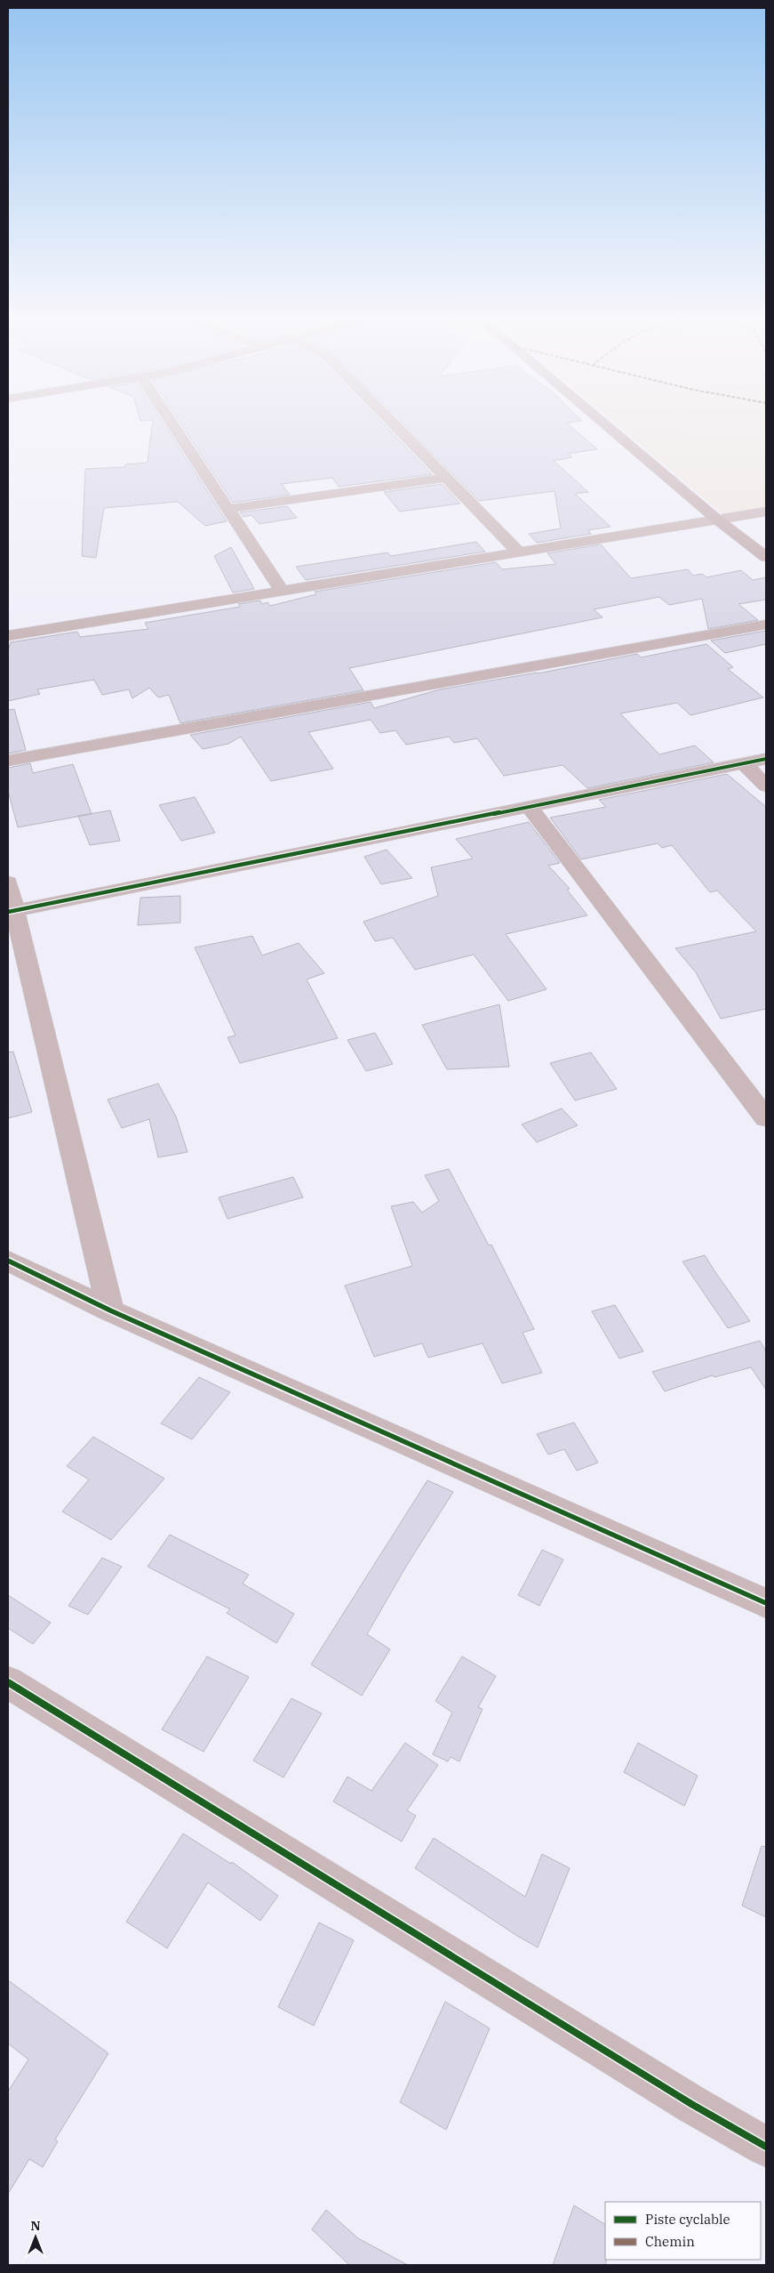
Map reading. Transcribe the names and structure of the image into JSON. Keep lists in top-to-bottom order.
{
  "legend": ["Piste cyclable", "Chemin"],
  "north": "top"
}
